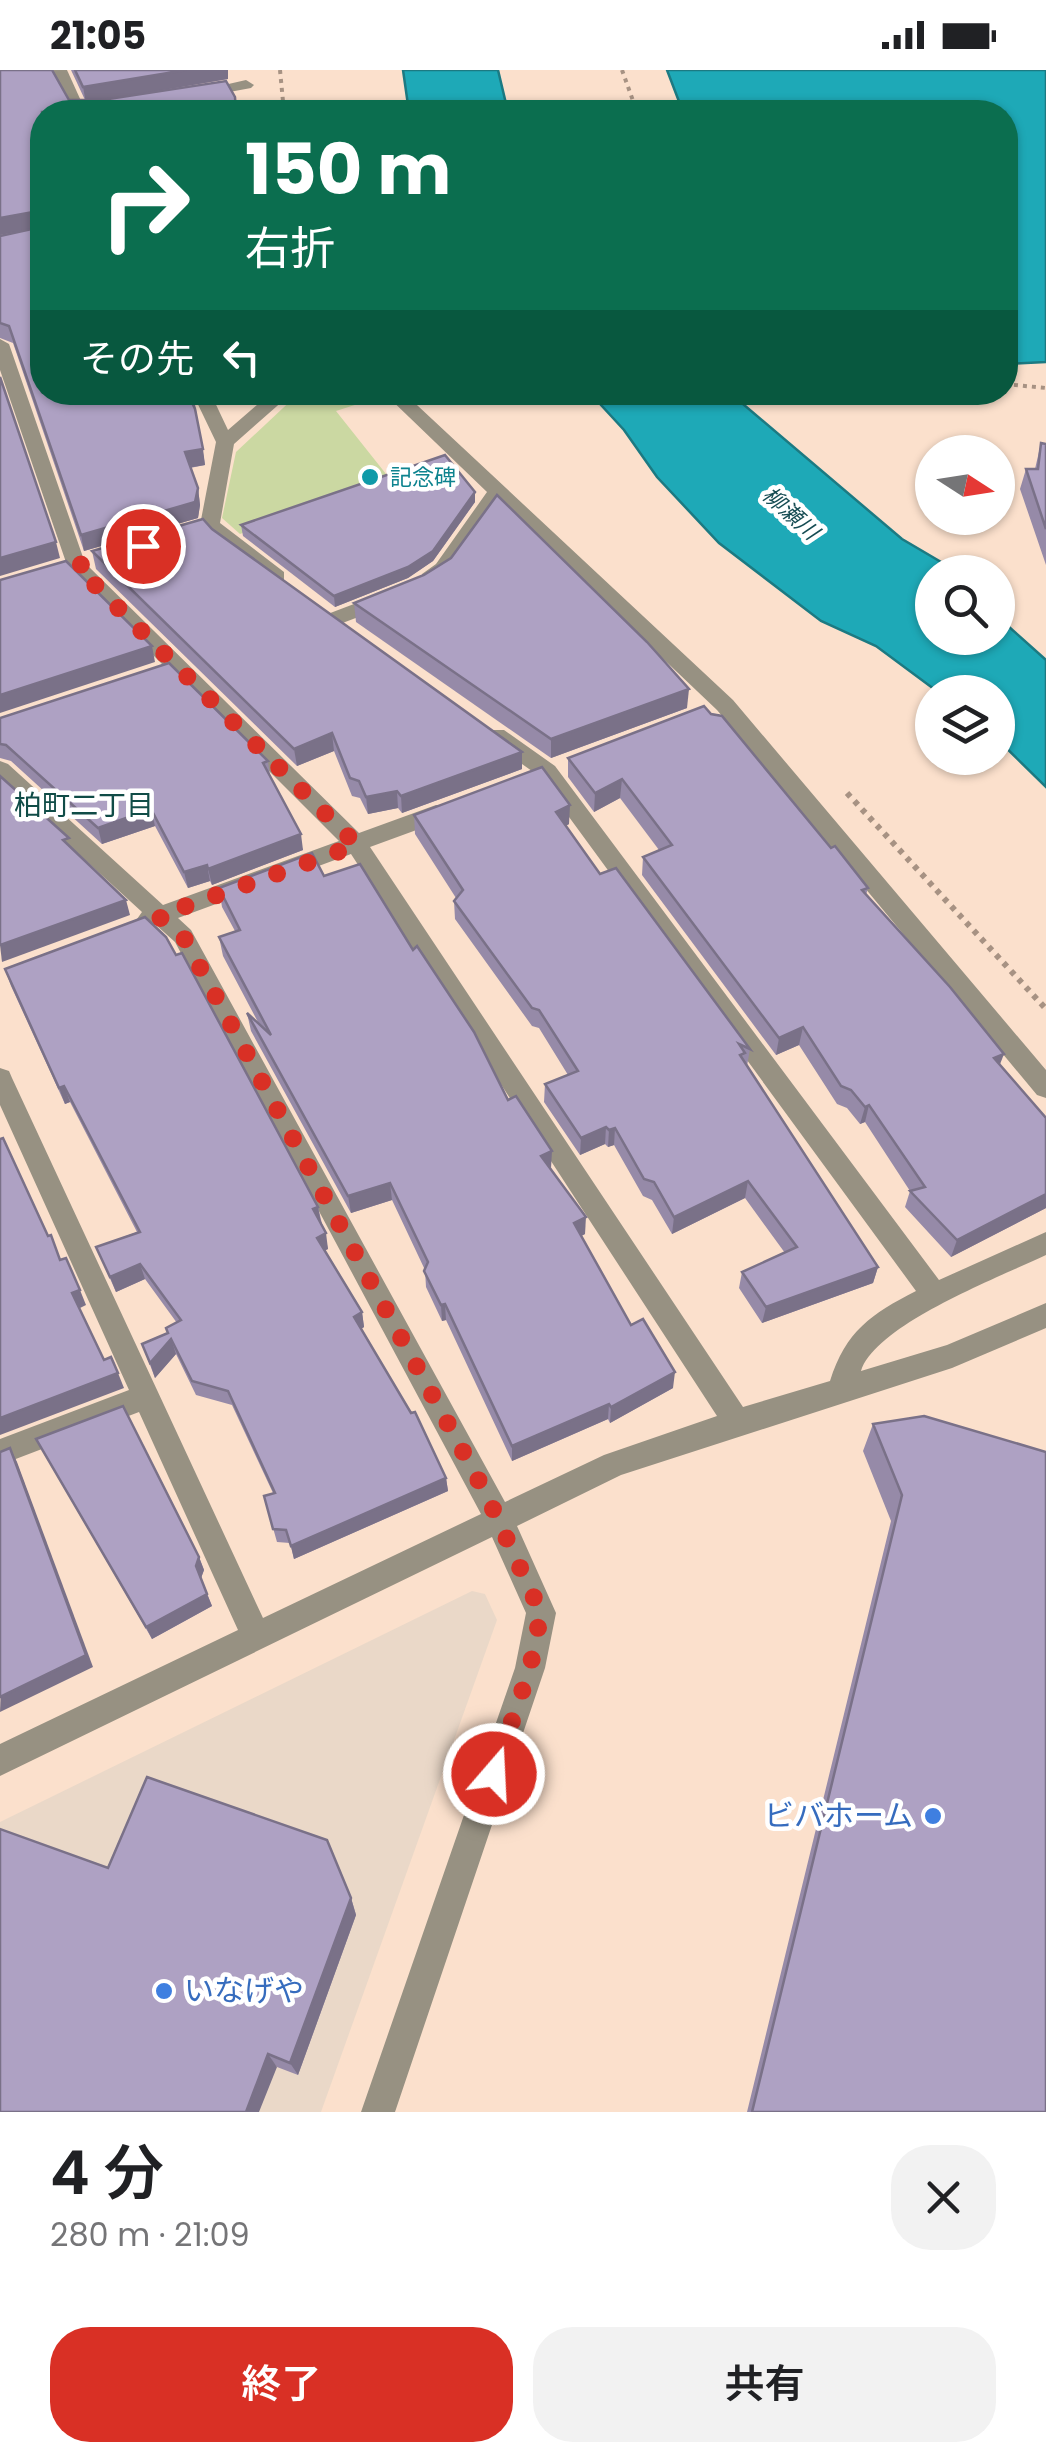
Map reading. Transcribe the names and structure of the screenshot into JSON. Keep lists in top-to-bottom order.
{
  "districts": ["柏町二丁目"],
  "water": ["柳瀬川"],
  "places": ["記念碑", "ビバホーム", "いなげや"],
  "north": "right",
  "page": {
    "status": "21:05",
    "turn": ["150 m", "右折"],
    "then": "その先",
    "heading": ["4 分", "280 m · 21:09"],
    "buttons": ["終了", "共有"]
  }
}
